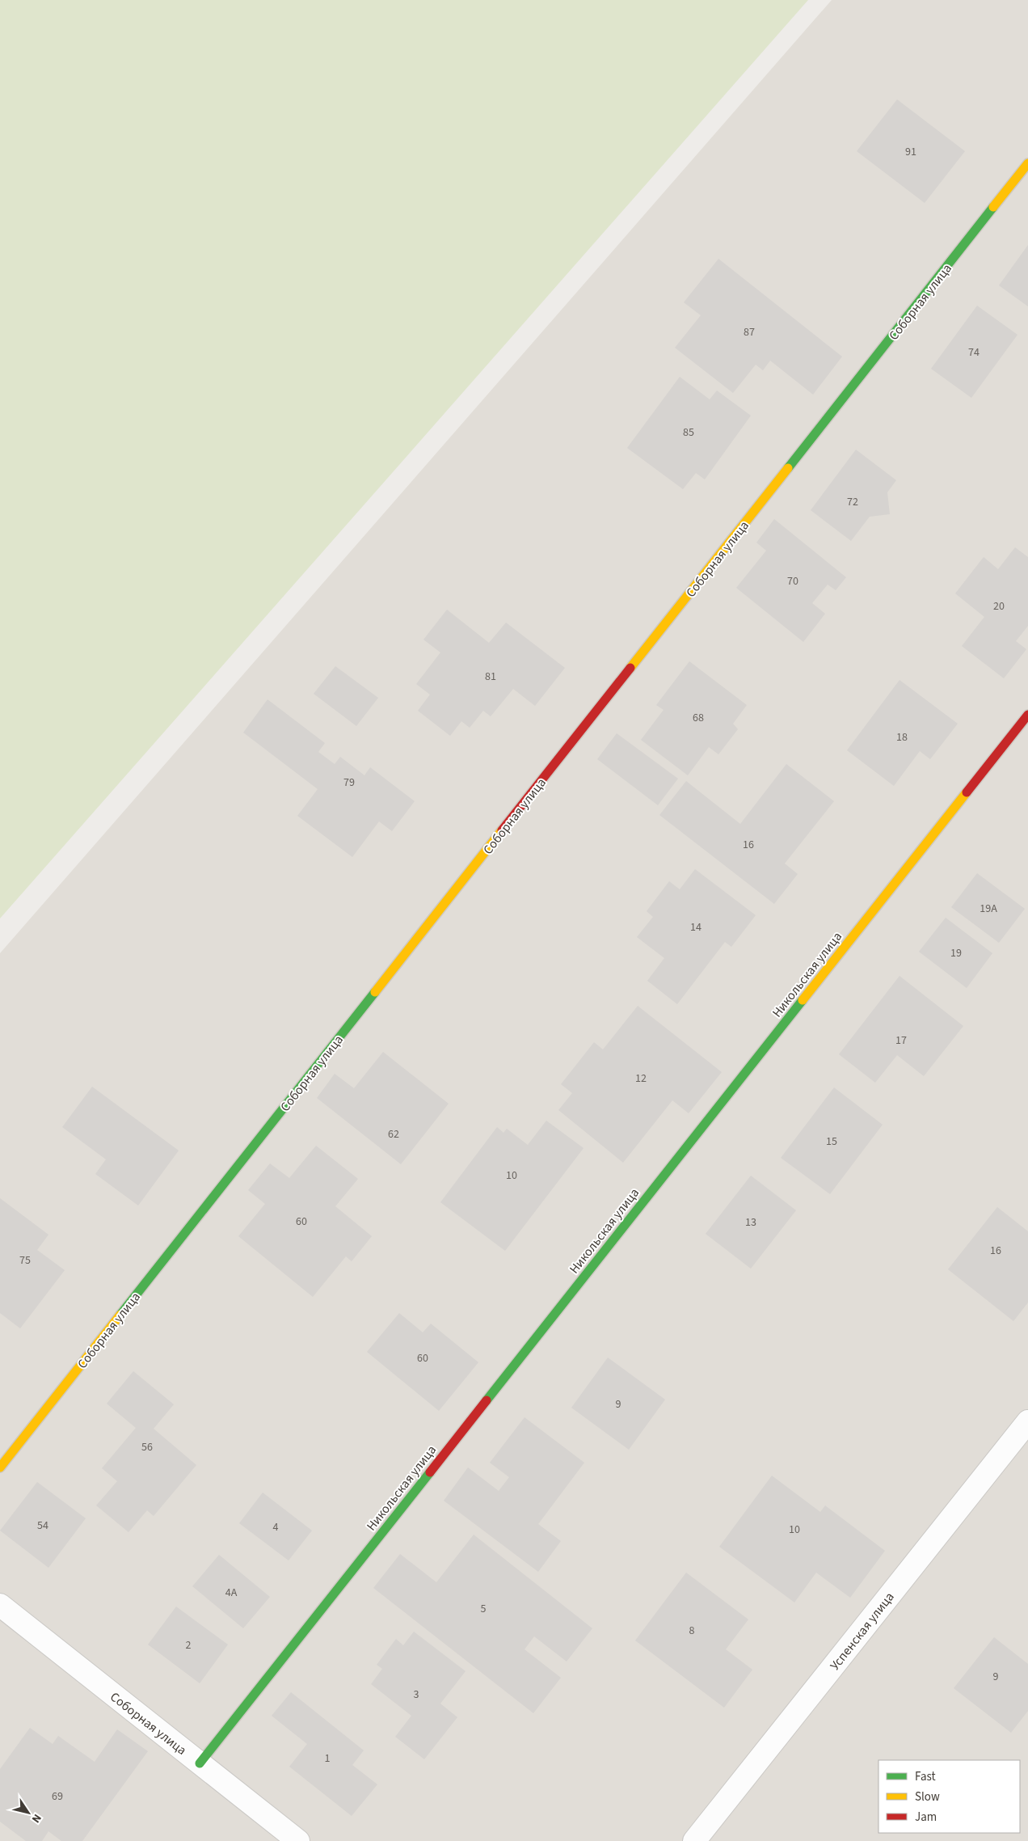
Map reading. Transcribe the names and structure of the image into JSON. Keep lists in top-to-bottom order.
{
  "streets": {
    "street": ["Соборная улица", "Никольская улица", "Успенская улица"]
  },
  "crossings": [
    ["Соборная улица", "Никольская улица"]
  ],
  "house_numbers": [
    "91",
    "87",
    "74",
    "85",
    "72",
    "70",
    "20",
    "81",
    "68",
    "18",
    "79",
    "16",
    "19А",
    "14",
    "19",
    "17",
    "12",
    "62",
    "15",
    "10",
    "60",
    "13",
    "16",
    "75",
    "60",
    "9",
    "56",
    "54",
    "4",
    "10",
    "4А",
    "5",
    "8",
    "2",
    "9",
    "3",
    "1",
    "69"
  ],
  "legend": ["Fast", "Slow", "Jam"],
  "north": "bottom right"
}
